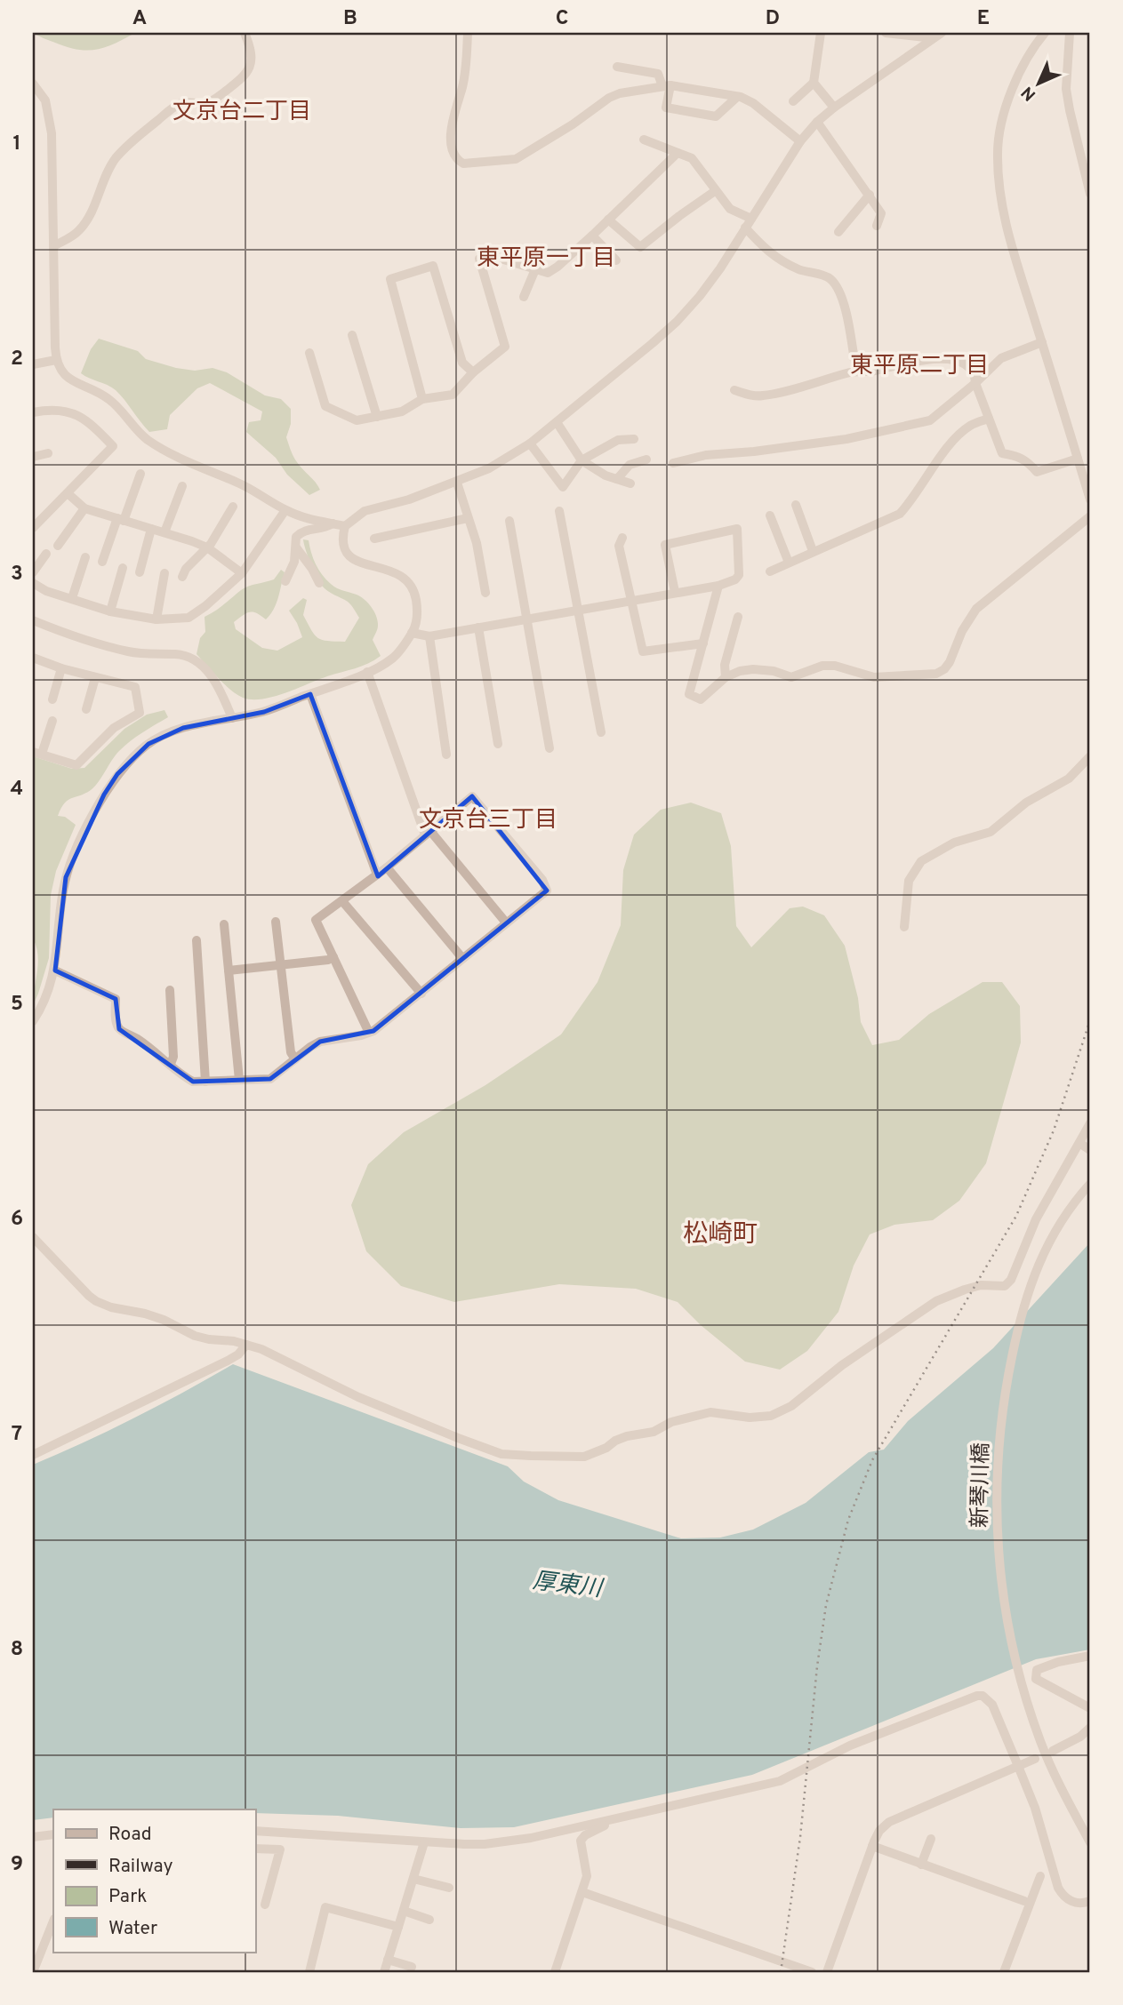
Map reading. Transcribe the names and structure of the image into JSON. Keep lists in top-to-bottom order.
{
  "streets": {
    "street": ["新琴川橋"]
  },
  "districts": [
    "文京台二丁目",
    "東平原一丁目",
    "東平原二丁目",
    "文京台三丁目",
    "松崎町"
  ],
  "water": ["厚東川"],
  "legend": [
    "Road",
    "Railway",
    "Park",
    "Water"
  ],
  "north": "bottom left",
  "grid": {
    "columns": [
      "A",
      "B",
      "C",
      "D",
      "E"
    ],
    "rows": [
      "1",
      "2",
      "3",
      "4",
      "5",
      "6",
      "7",
      "8",
      "9"
    ]
  }
}
